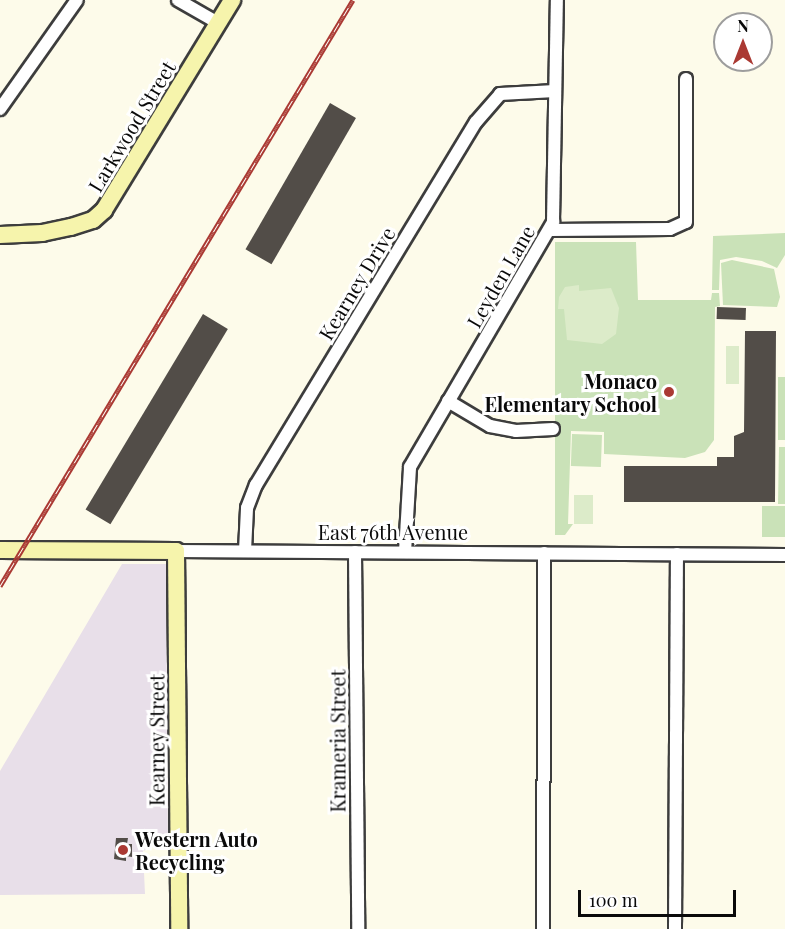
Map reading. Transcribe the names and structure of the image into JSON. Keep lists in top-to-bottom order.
{
  "streets": {
    "street": [
      "Larkwood Street",
      "Leyden Lane",
      "Kearney Drive",
      "East 76th Avenue",
      "Kearney Street",
      "Krameria Street"
    ]
  },
  "crossings": [
    ["Leyden Lane", "Kearney Drive"],
    ["Leyden Lane", "East 76th Avenue"],
    ["Kearney Drive", "East 76th Avenue"],
    ["East 76th Avenue", "Kearney Street"],
    ["East 76th Avenue", "Krameria Street"]
  ],
  "places": ["Monaco Elementary School", "Western Auto Recycling"],
  "scale_bar": "100 m",
  "north": "top"
}
